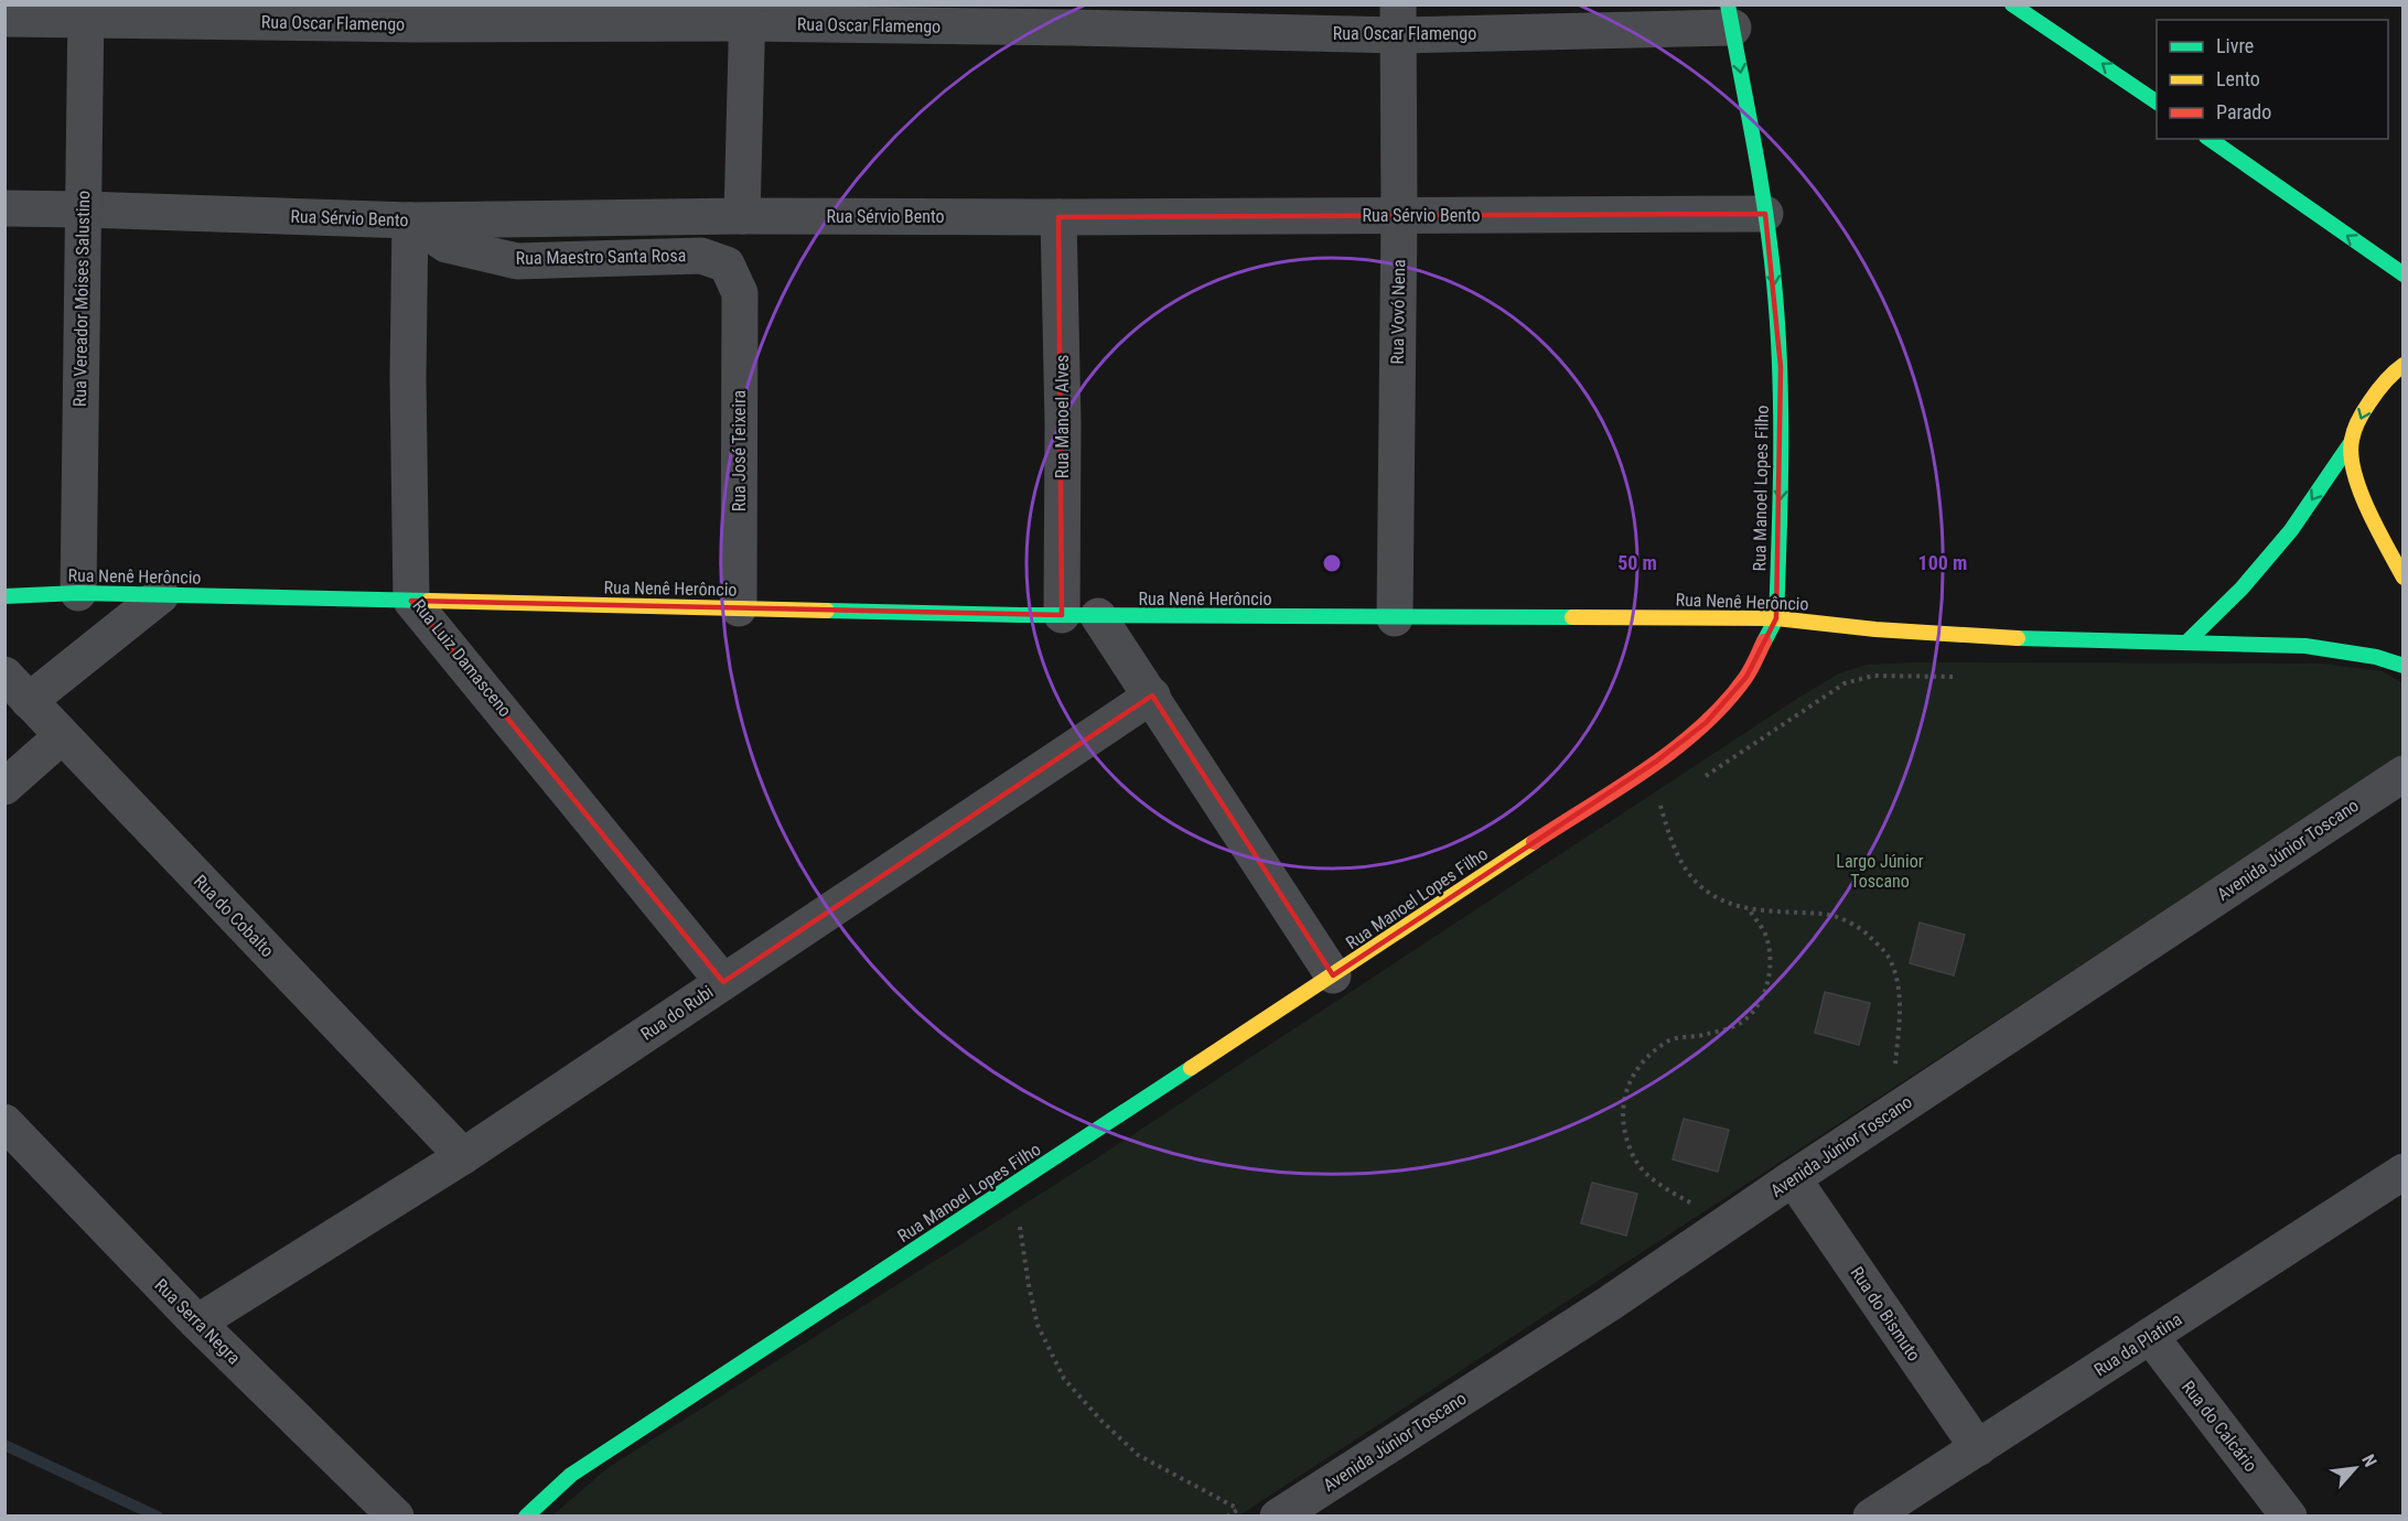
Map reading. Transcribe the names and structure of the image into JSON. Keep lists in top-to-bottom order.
{
  "streets": {
    "street": [
      "Rua Oscar Flamengo",
      "Rua Sérvio Bento",
      "Rua Maestro Santa Rosa",
      "Rua Vereador Moises Salustino",
      "Rua Vovó Nena",
      "Rua Manoel Alves",
      "Rua José Teixeira",
      "Rua Manoel Lopes Filho",
      "Rua Nenê Herôncio",
      "Rua Luiz Damasceno",
      "Avenida Júnior Toscano",
      "Rua do Cobalto",
      "Rua do Rubi",
      "Rua do Bismuto",
      "Rua Serra Negra",
      "Rua da Platina",
      "Rua do Calcário"
    ]
  },
  "crossings": [
    ["Rua Oscar Flamengo", "Rua Vereador Moises Salustino"],
    ["Rua Oscar Flamengo", "Rua Vovó Nena"],
    ["Rua Oscar Flamengo", "Rua Manoel Lopes Filho"],
    ["Rua Sérvio Bento", "Rua Maestro Santa Rosa"],
    ["Rua Sérvio Bento", "Rua Vereador Moises Salustino"],
    ["Rua Sérvio Bento", "Rua Vovó Nena"],
    ["Rua Sérvio Bento", "Rua Manoel Alves"],
    ["Rua Sérvio Bento", "Rua Manoel Lopes Filho"],
    ["Rua Sérvio Bento", "Rua Luiz Damasceno"],
    ["Rua Maestro Santa Rosa", "Rua José Teixeira"],
    ["Rua Maestro Santa Rosa", "Rua Luiz Damasceno"],
    ["Rua Vereador Moises Salustino", "Rua Nenê Herôncio"],
    ["Rua Vovó Nena", "Rua Nenê Herôncio"],
    ["Rua Manoel Alves", "Rua Nenê Herôncio"],
    ["Rua José Teixeira", "Rua Nenê Herôncio"],
    ["Rua Manoel Lopes Filho", "Rua Nenê Herôncio"],
    ["Rua Nenê Herôncio", "Rua Luiz Damasceno"],
    ["Rua Luiz Damasceno", "Rua do Rubi"],
    ["Avenida Júnior Toscano", "Rua do Bismuto"],
    ["Rua do Cobalto", "Rua do Rubi"],
    ["Rua do Rubi", "Rua Serra Negra"],
    ["Rua do Bismuto", "Rua da Platina"],
    ["Rua da Platina", "Rua do Calcário"]
  ],
  "parks": ["Largo Júnior Toscano"],
  "legend": ["Livre", "Lento", "Parado"],
  "north": "top right",
  "rings": ["50 m", "100 m"]
}
